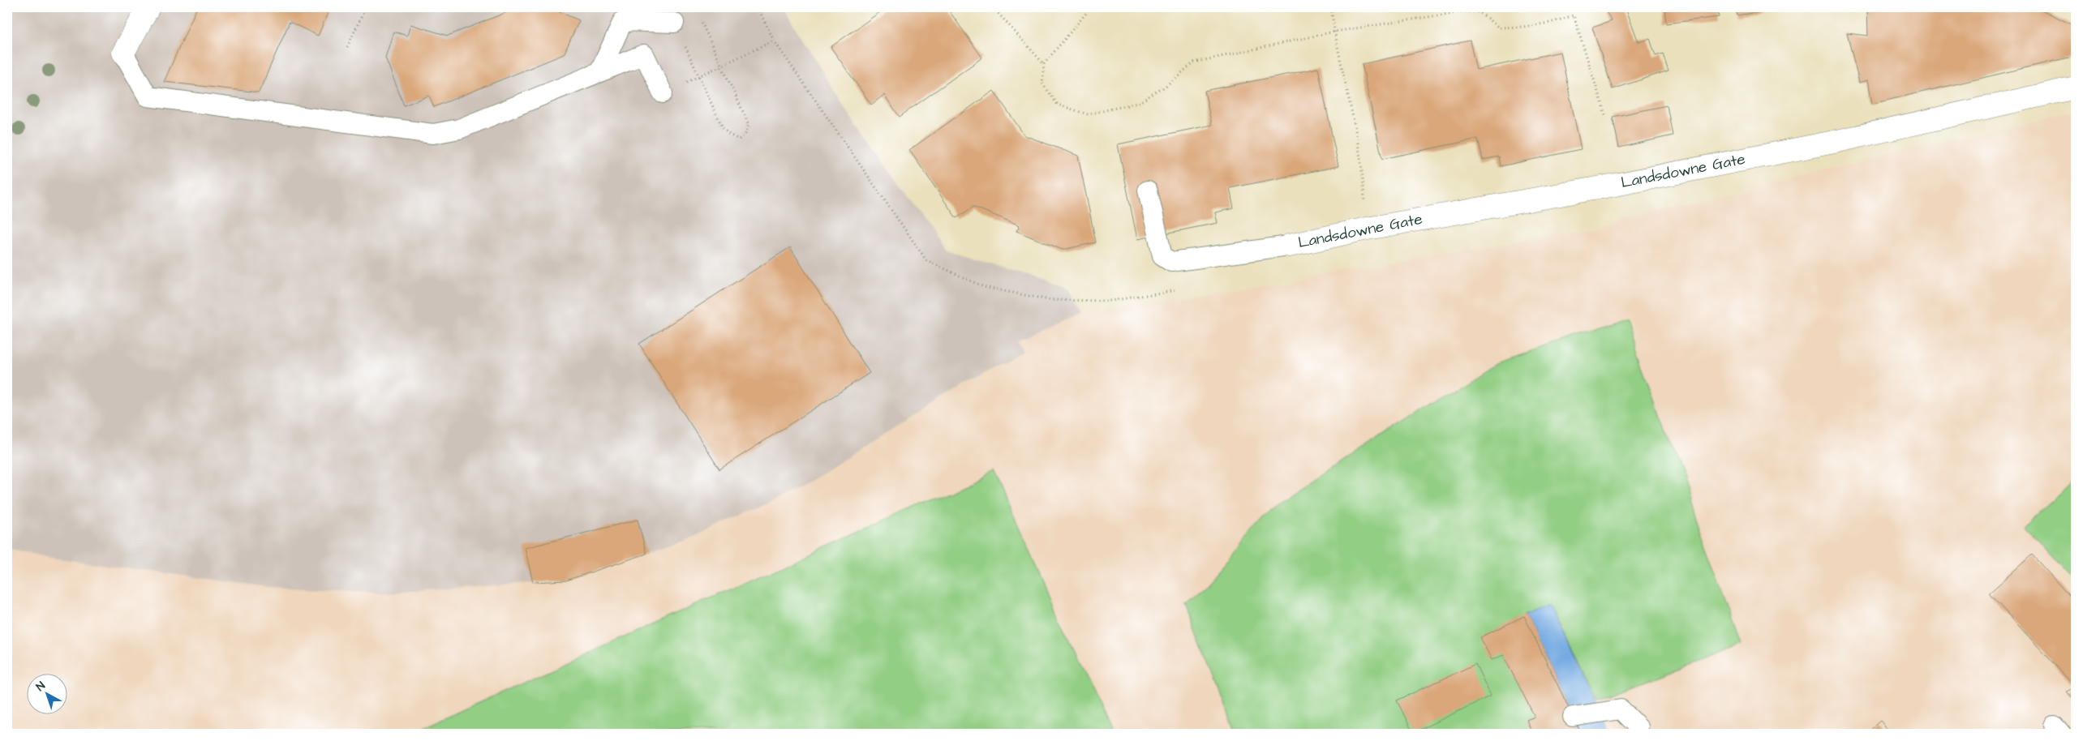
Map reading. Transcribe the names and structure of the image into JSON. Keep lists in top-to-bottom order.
{
  "streets": {
    "street": ["Landsdowne Gate"]
  },
  "north": "top left"
}
